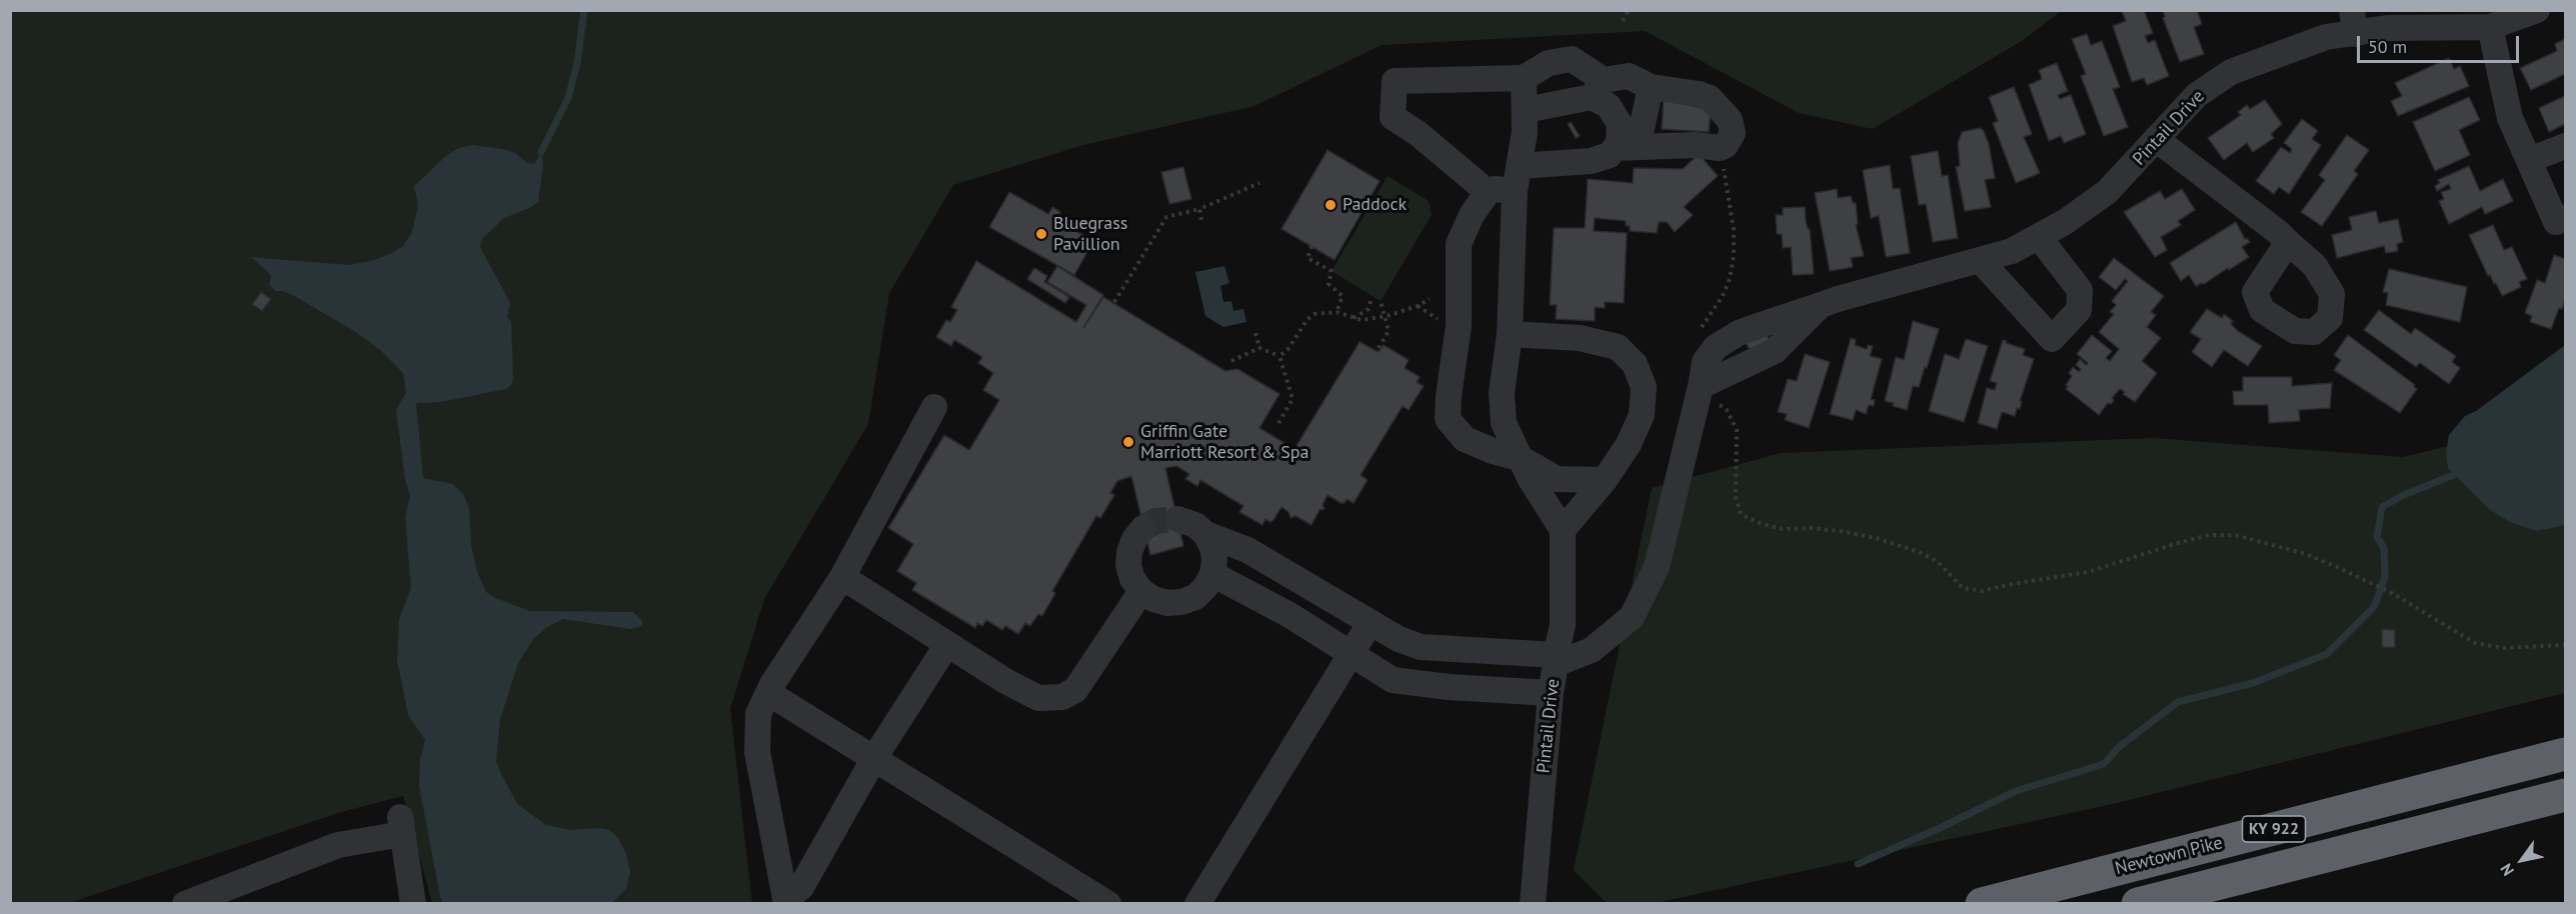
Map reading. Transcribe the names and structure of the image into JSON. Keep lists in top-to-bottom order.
{
  "streets": {
    "highway": ["KY 922", "Newtown Pike"],
    "street": ["Pintail Drive"]
  },
  "places": ["Paddock", "Bluegrass Pavillion", "Griffin Gate Marriott Resort & Spa"],
  "scale_bar": "50 m",
  "north": "bottom left"
}
